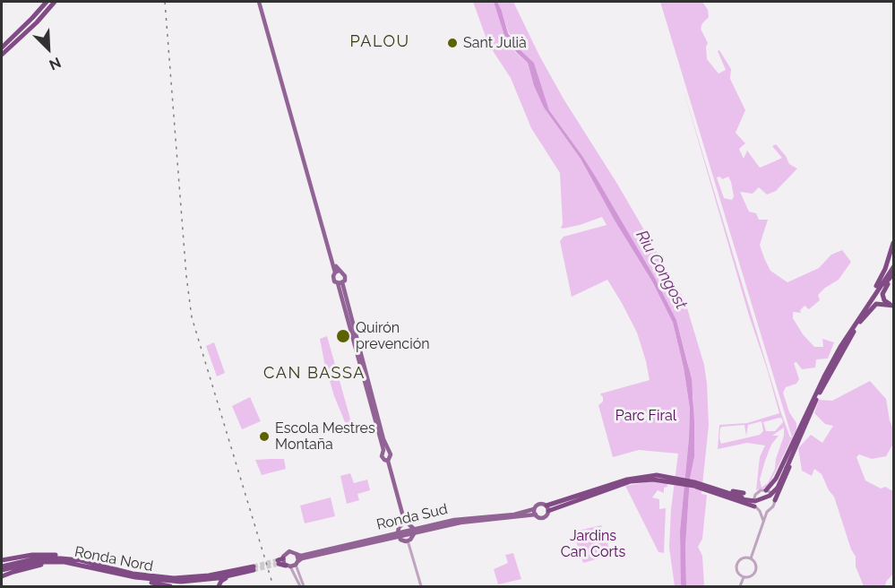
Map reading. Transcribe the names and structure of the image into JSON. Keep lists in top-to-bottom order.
{
  "streets": {
    "highway": ["Ronda Nord"],
    "main road": ["Ronda Sud"]
  },
  "districts": ["PALOU", "CAN BASSA"],
  "water": ["Riu Congost"],
  "parks": ["Parc Firal", "Jardins Can Corts"],
  "places": ["Sant Julià", "Quirón prevención", "Escola Mestres Montaña"],
  "north": "bottom right"
}
